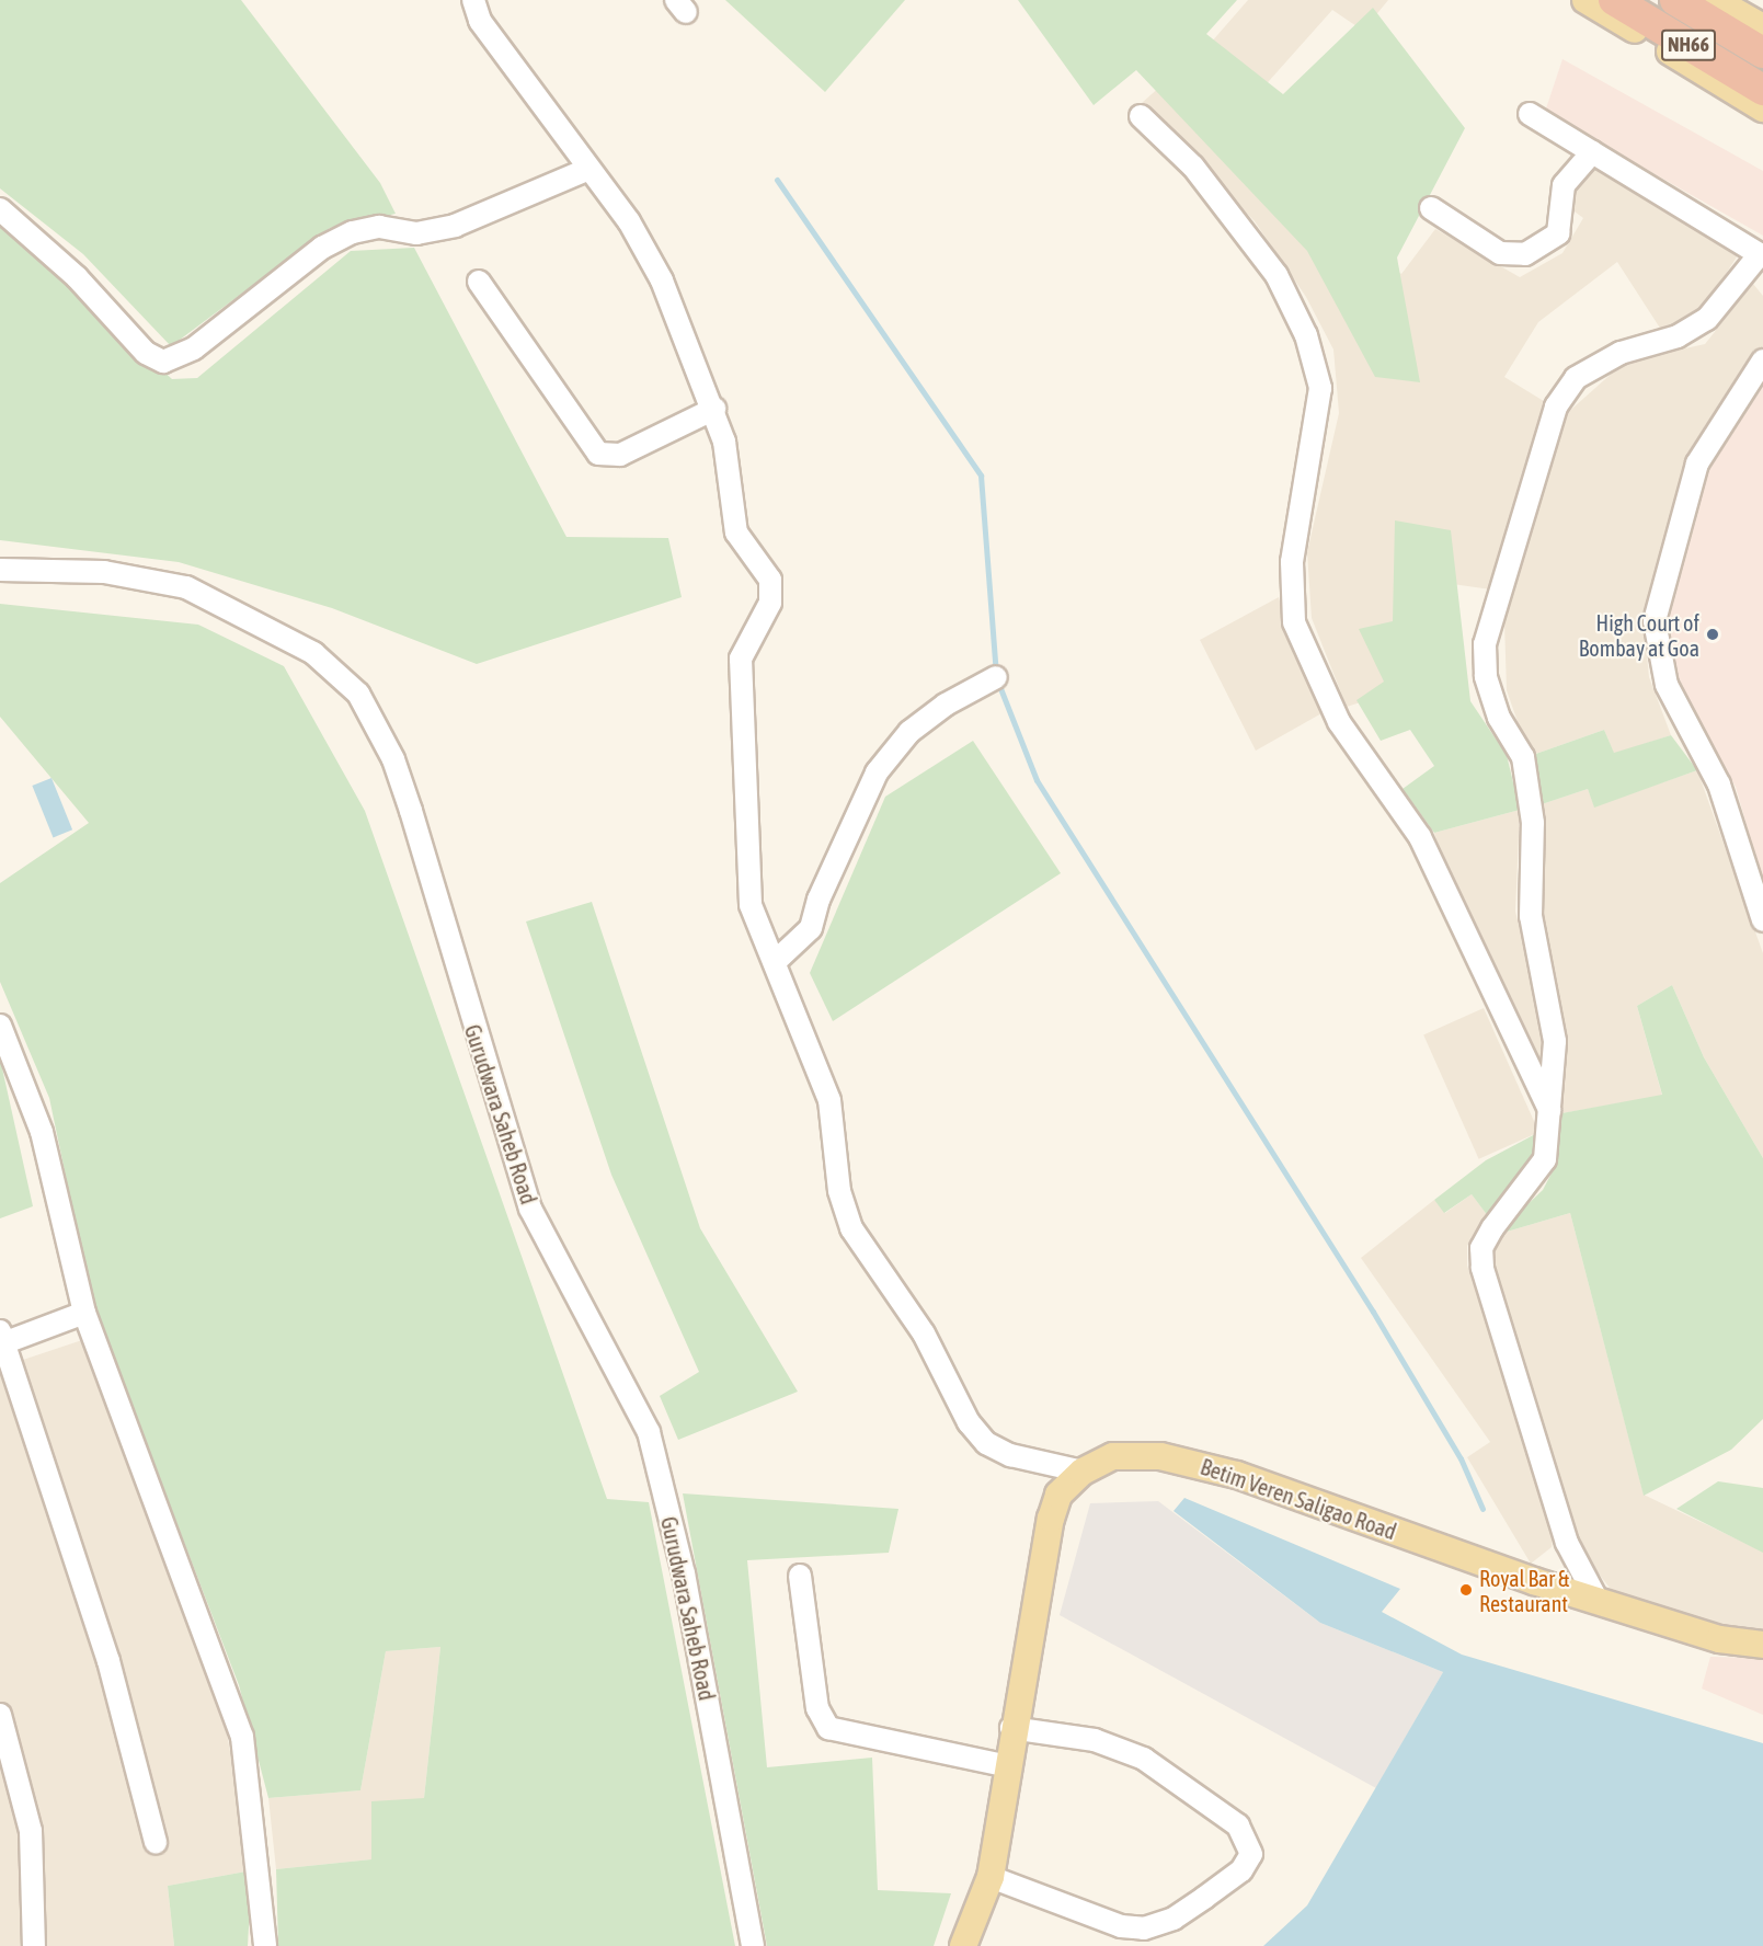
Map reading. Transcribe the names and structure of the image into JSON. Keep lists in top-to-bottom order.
{
  "streets": {
    "highway": ["NH66"],
    "main road": ["Betim Veren Saligao Road"],
    "street": ["Gurudwara Saheb Road"]
  },
  "places": ["High Court of Bombay at Goa", "Royal Bar & Restaurant"]
}
